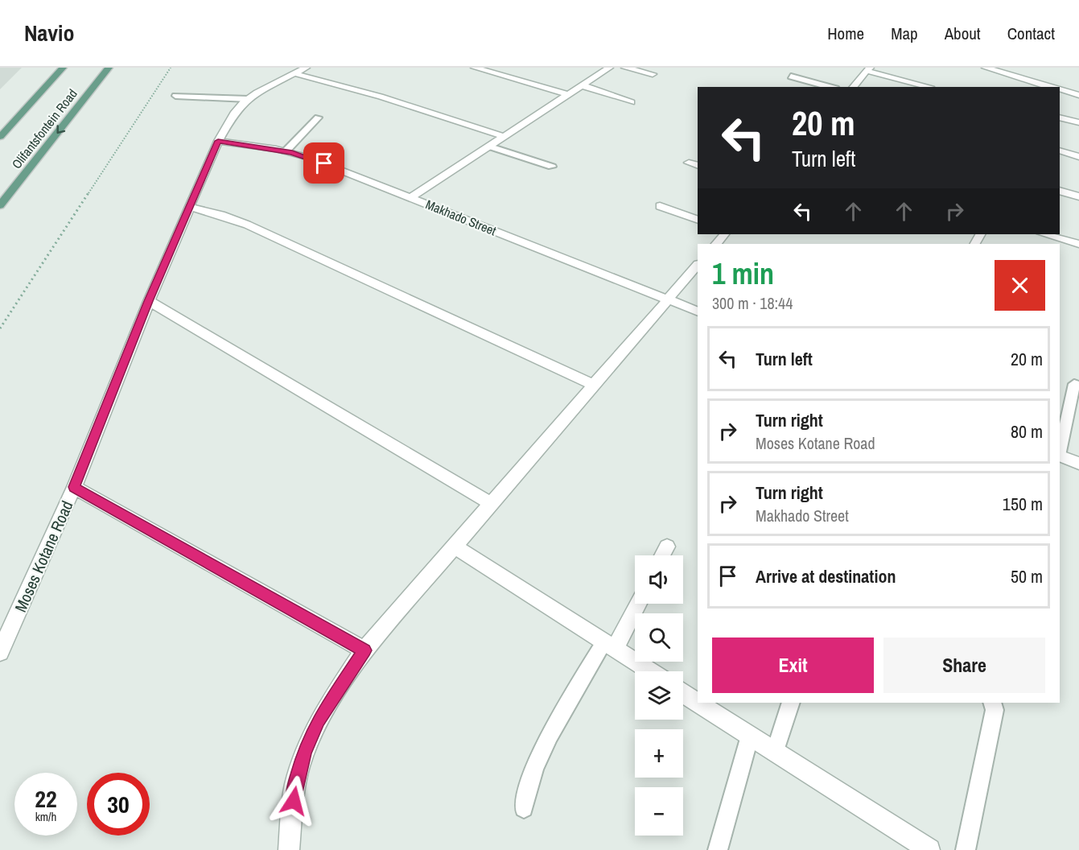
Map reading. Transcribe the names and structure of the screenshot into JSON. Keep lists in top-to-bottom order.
{
  "streets": {
    "main road": ["Olifantsfontein Road"],
    "street": ["Makhado Street", "Moses Kotane Road"]
  },
  "crossings": [
    ["Makhado Street", "Moses Kotane Road"]
  ],
  "page": {
    "header": "Navio",
    "nav": [
      "Home",
      "Map",
      "About",
      "Contact"
    ],
    "turn": ["20 m", "Turn left"],
    "heading": ["1 min", "300 m · 18:44"],
    "list": [
      {
        "name": "Turn left",
        "value": "20 m"
      },
      {
        "name": "Turn right",
        "note": "Moses Kotane Road",
        "value": "80 m"
      },
      {
        "name": "Turn right",
        "note": "Makhado Street",
        "value": "150 m"
      },
      {
        "name": "Arrive at destination",
        "value": "50 m"
      }
    ],
    "map_buttons": ["+", "−"],
    "buttons": ["Exit", "Share"],
    "speed": "22 km/h",
    "limit": "30"
  }
}
